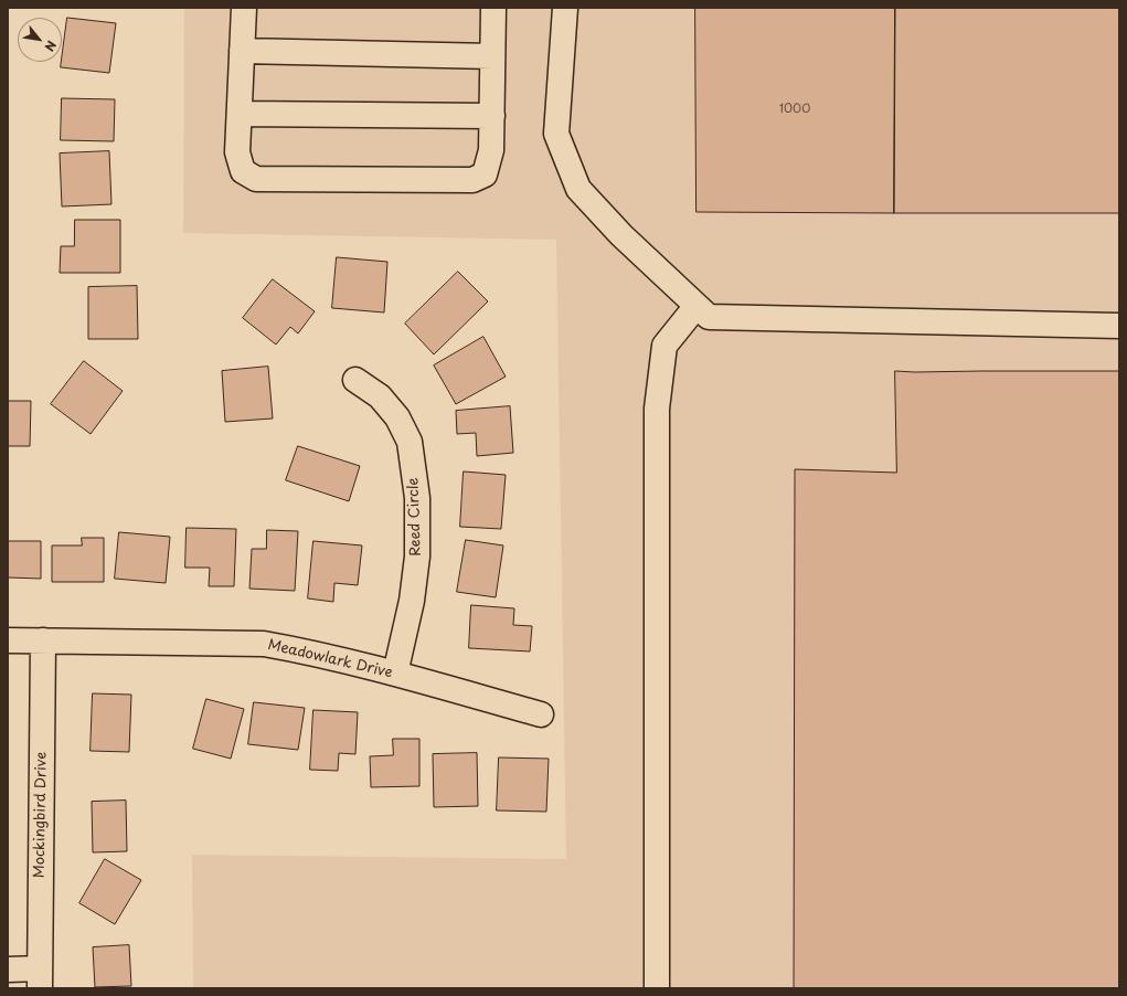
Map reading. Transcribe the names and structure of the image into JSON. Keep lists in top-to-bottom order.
{
  "streets": {
    "street": ["Reed Circle", "Meadowlark Drive", "Mockingbird Drive"]
  },
  "crossings": [
    ["Reed Circle", "Meadowlark Drive"],
    ["Meadowlark Drive", "Mockingbird Drive"]
  ],
  "house_numbers": ["1000"],
  "north": "bottom right"
}
